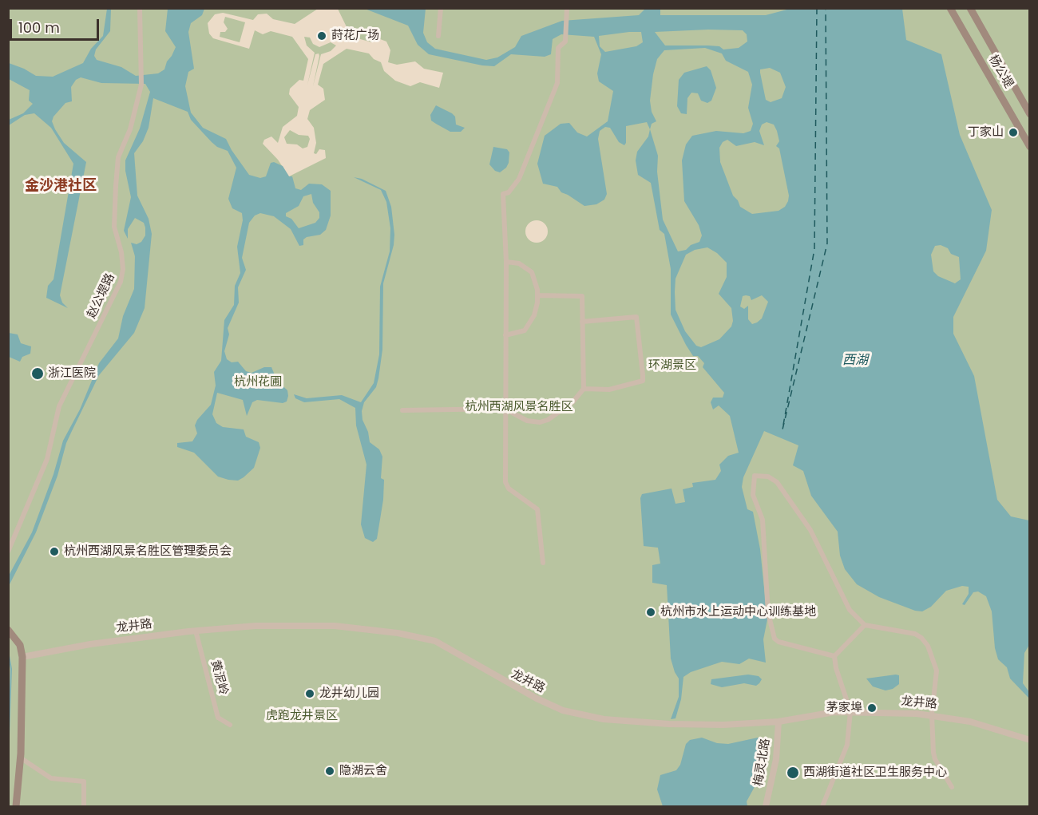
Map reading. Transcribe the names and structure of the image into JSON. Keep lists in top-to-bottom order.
{
  "streets": {
    "main road": ["杨公堤"],
    "street": [
      "赵公堤路",
      "龙井路",
      "黄泥岭",
      "梅灵北路"
    ]
  },
  "crossings": [
    ["龙井路", "黄泥岭"],
    ["龙井路", "梅灵北路"]
  ],
  "districts": ["金沙港社区"],
  "water": ["西湖"],
  "parks": [
    "环湖景区",
    "杭州花圃",
    "杭州西湖风景名胜区",
    "虎跑龙井景区"
  ],
  "places": [
    "莳花广场",
    "丁家山",
    "浙江医院",
    "杭州西湖风景名胜区管理委员会",
    "杭州市水上运动中心训练基地",
    "龙井幼儿园",
    "茅家埠",
    "隐湖云舍",
    "西湖街道社区卫生服务中心"
  ],
  "scale_bar": "100 m"
}
